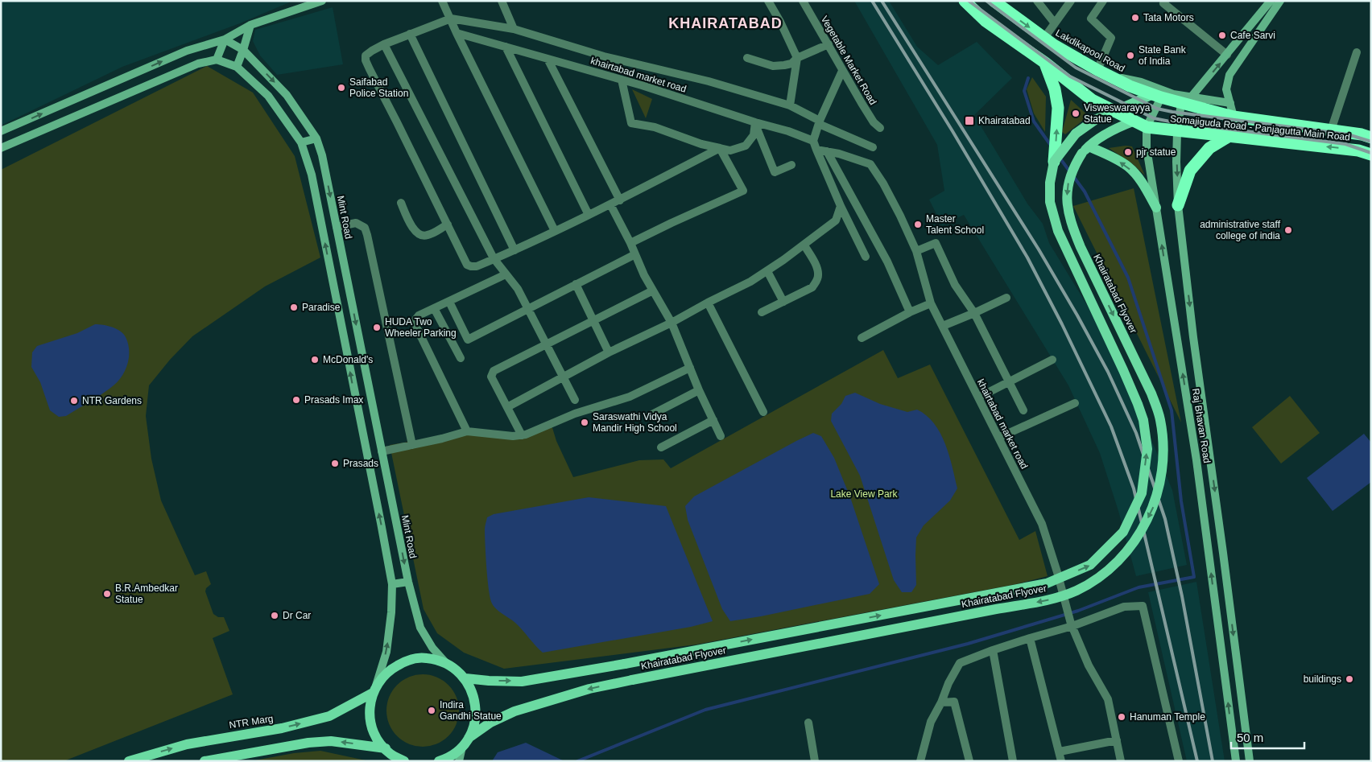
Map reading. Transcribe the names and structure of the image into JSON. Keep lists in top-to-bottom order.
{
  "streets": {
    "highway": ["Lakdikapool Road", "Somajiguda Road - Panjagutta Main Road"],
    "main road": ["Khairatabad Flyover", "NTR Marg"],
    "street": [
      "Vegetable Market Road",
      "khairtabad market road",
      "Mint Road",
      "Raj Bhavan Road"
    ]
  },
  "crossings": [
    ["Lakdikapool Road", "Somajiguda Road - Panjagutta Main Road"],
    ["Lakdikapool Road", "Khairatabad Flyover"],
    ["Lakdikapool Road", "Raj Bhavan Road"],
    ["Somajiguda Road - Panjagutta Main Road", "Khairatabad Flyover"],
    ["Somajiguda Road - Panjagutta Main Road", "Raj Bhavan Road"],
    ["Khairatabad Flyover", "Raj Bhavan Road"]
  ],
  "districts": ["KHAIRATABAD"],
  "parks": ["Lake View Park"],
  "places": {
    "other": [
      "Tata Motors",
      "Cafe Sarvi",
      "State Bank of India",
      "Saifabad Police Station",
      "Visweswarayya Statue",
      "pjr statue",
      "Master Talent School",
      "administrative staff college of india",
      "Paradise",
      "HUDA Two Wheeler Parking",
      "McDonald's",
      "Prasads Imax",
      "NTR Gardens",
      "Saraswathi Vidya Mandir High School",
      "Prasads",
      "B.R.Ambedkar Statue",
      "Dr Car",
      "buildings",
      "Indira Gandhi Statue",
      "Hanuman Temple"
    ],
    "transit": ["Khairatabad"]
  },
  "scale_bar": "50 m"
}
